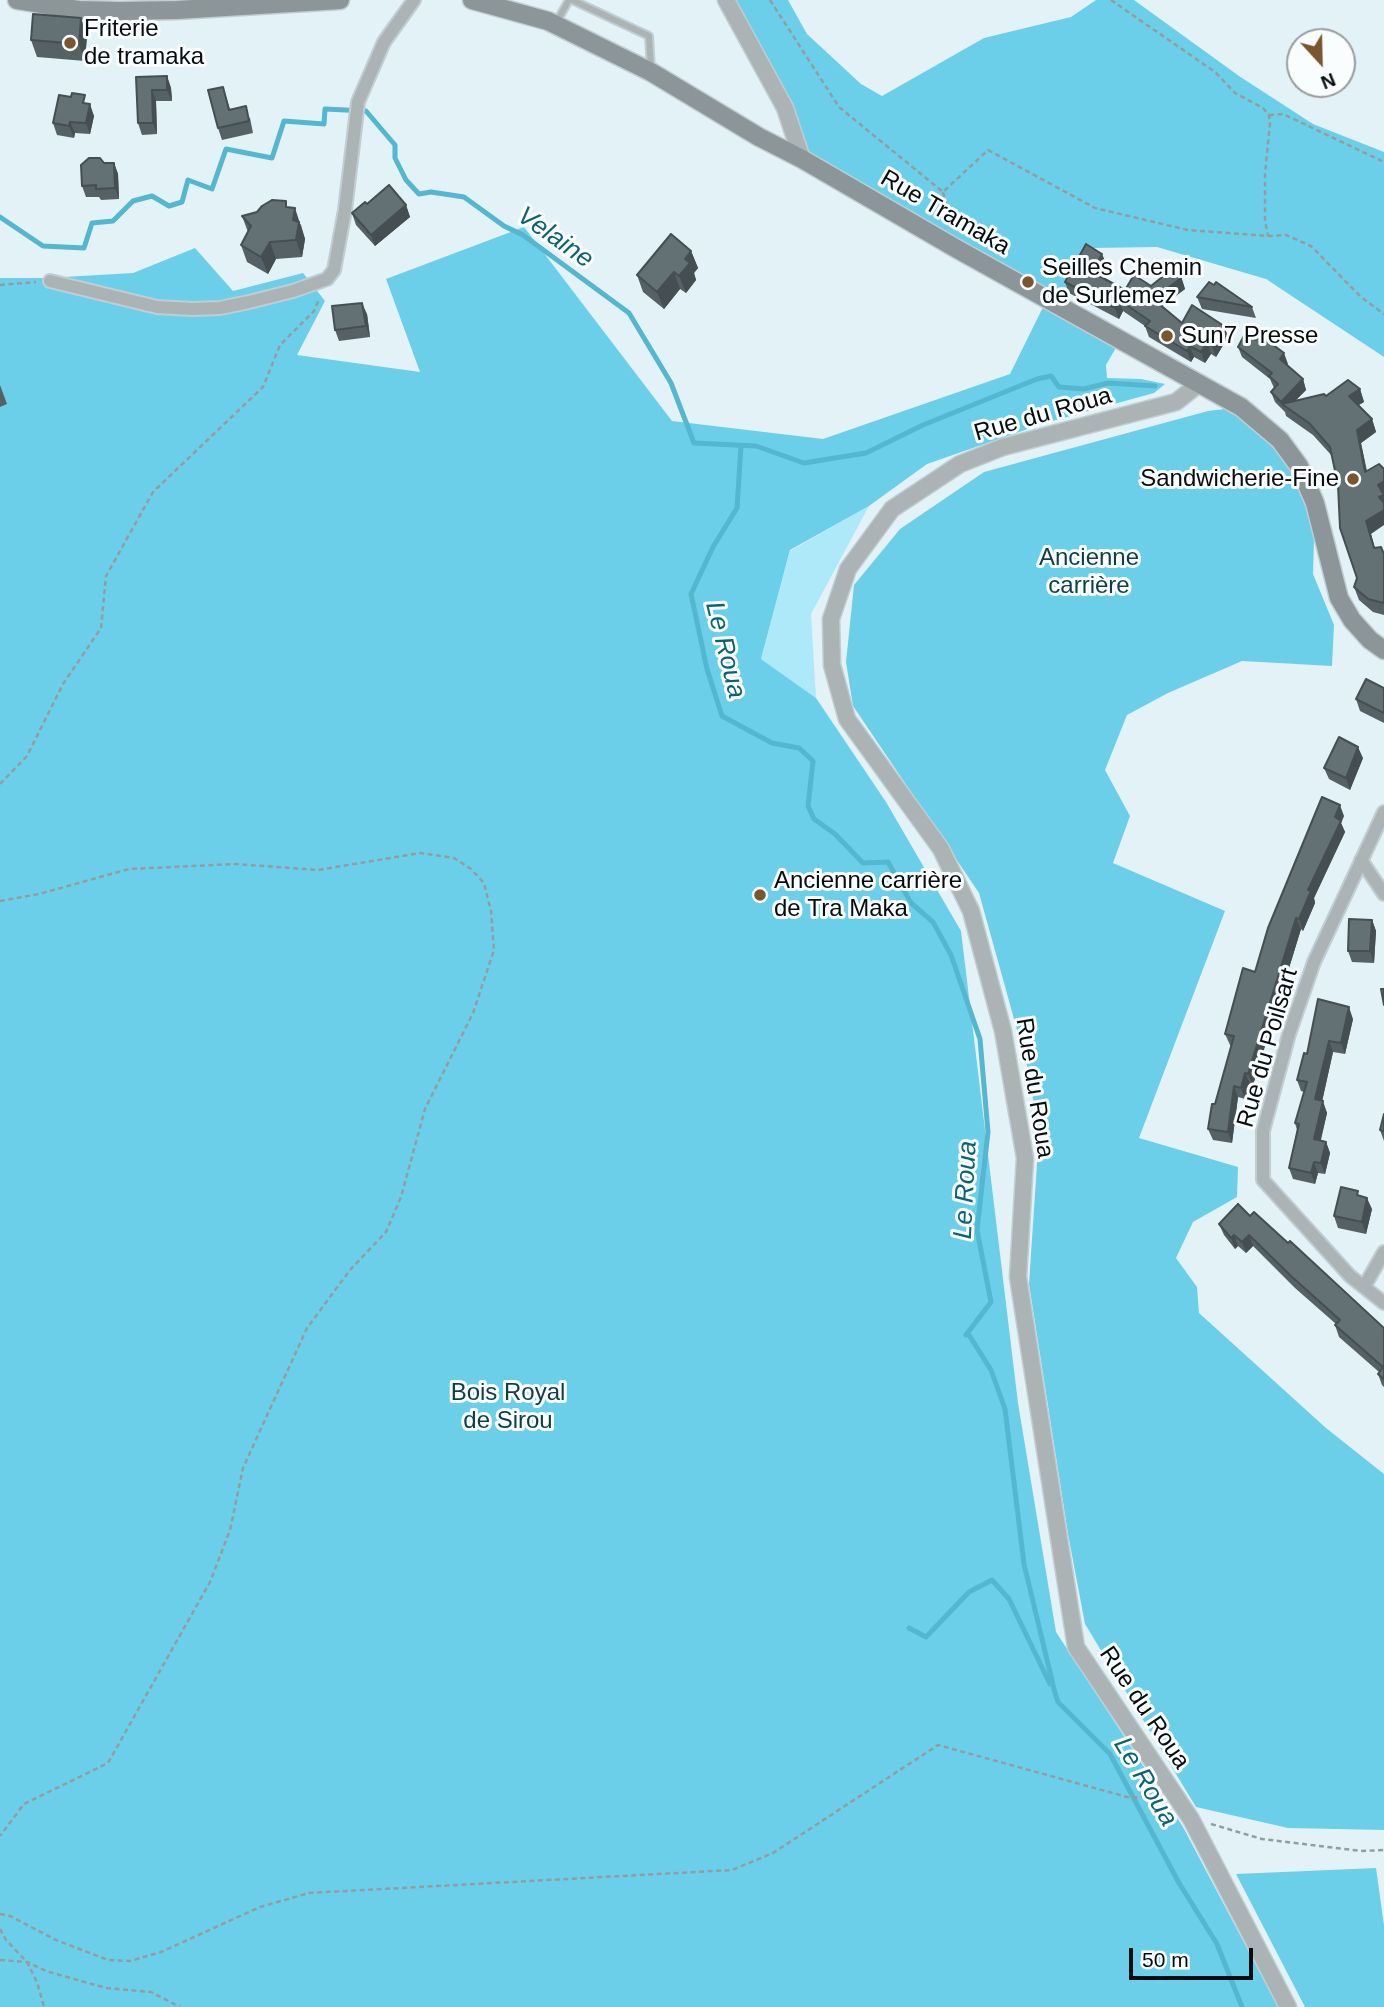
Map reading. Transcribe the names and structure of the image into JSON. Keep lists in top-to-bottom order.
{
  "streets": {
    "main road": ["Rue Tramaka"],
    "street": ["Rue du Roua", "Rue du Poilsart"]
  },
  "crossings": [
    ["Rue Tramaka", "Rue du Roua"]
  ],
  "water": ["Velaine", "Le Roua"],
  "parks": ["Ancienne carrière", "Bois Royal de Sirou"],
  "places": [
    "Friterie de tramaka",
    "Seilles Chemin de Surlemez",
    "Sun7 Presse",
    "Sandwicherie-Fine",
    "Ancienne carrière de Tra Maka"
  ],
  "scale_bar": "50 m",
  "north": "bottom"
}
